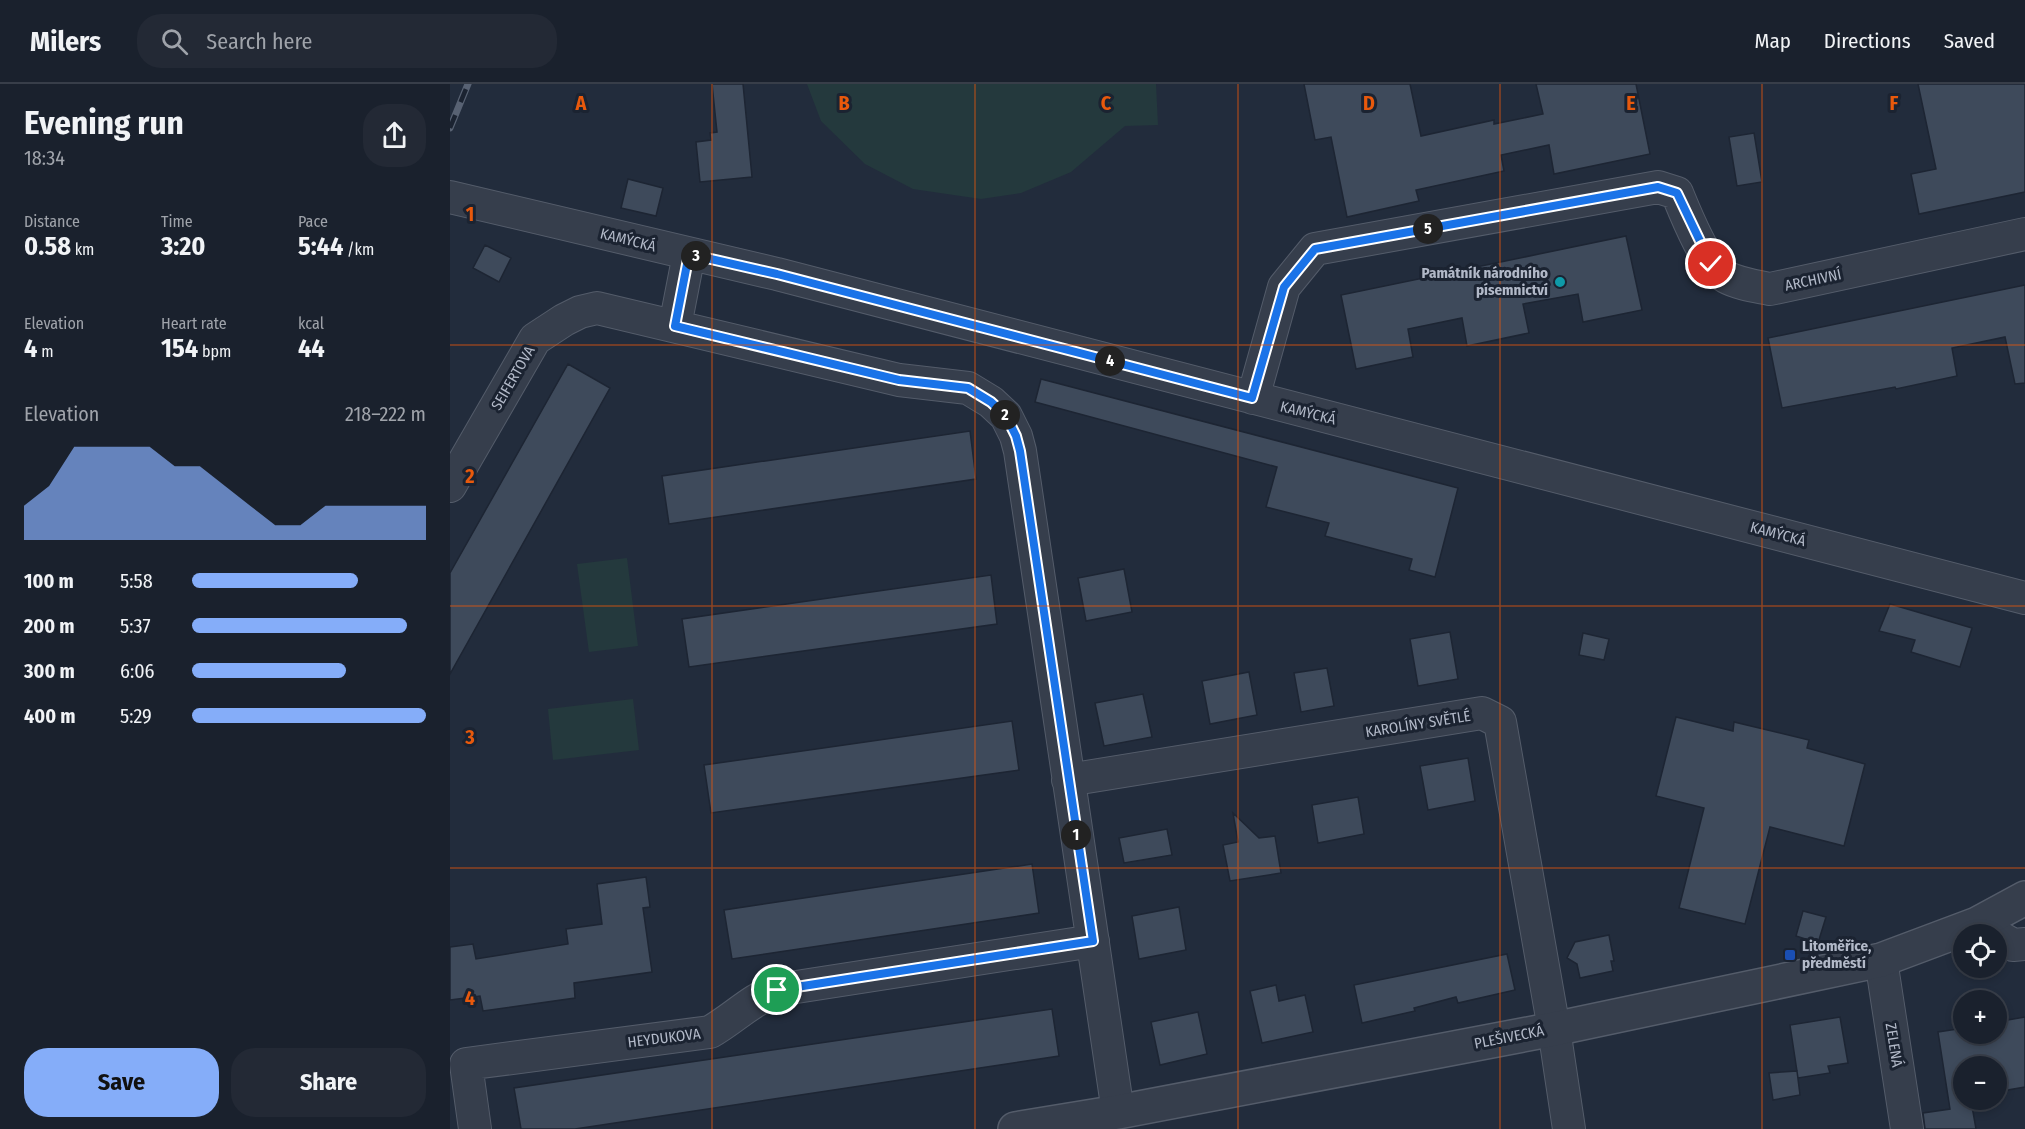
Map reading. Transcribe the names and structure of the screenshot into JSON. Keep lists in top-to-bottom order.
{
  "streets": {
    "street": [
      "KAMÝCKÁ",
      "ARCHIVNÍ",
      "SEIFERTOVA",
      "KAROLÍNY SVĚTLÉ",
      "PLEŠIVECKÁ",
      "HEYDUKOVA",
      "ZELENÁ"
    ]
  },
  "crossings": [
    ["KAMÝCKÁ", "ARCHIVNÍ"],
    ["KAROLÍNY SVĚTLÉ", "PLEŠIVECKÁ"],
    ["PLEŠIVECKÁ", "ZELENÁ"]
  ],
  "places": {
    "other": ["Památník národního písemnictví"],
    "transit": ["Litoměřice, předměstí"]
  },
  "page": {
    "header": "Milers",
    "search": "Search here",
    "nav": ["Map", "Directions", "Saved"],
    "heading": ["Evening run", "18:34"],
    "stats": [
      ["Distance", "0.58 km"],
      ["Time", "3:20"],
      ["Pace", "5:44 /km"],
      ["Elevation", "4 m"],
      ["Heart rate", "154 bpm"],
      ["kcal", "44"]
    ],
    "pins": [
      "5",
      "3",
      "4",
      "2",
      "1"
    ],
    "chart": ["Elevation", "218–222 m"],
    "list": [
      {
        "name": "100 m",
        "note": "5:58"
      },
      {
        "name": "200 m",
        "note": "5:37"
      },
      {
        "name": "300 m",
        "note": "6:06"
      },
      {
        "name": "400 m",
        "note": "5:29"
      }
    ],
    "map_buttons": ["+", "−"],
    "buttons": ["Save", "Share"]
  },
  "grid": {
    "columns": [
      "A",
      "B",
      "C",
      "D",
      "E",
      "F"
    ],
    "rows": [
      "1",
      "2",
      "3",
      "4"
    ]
  }
}
